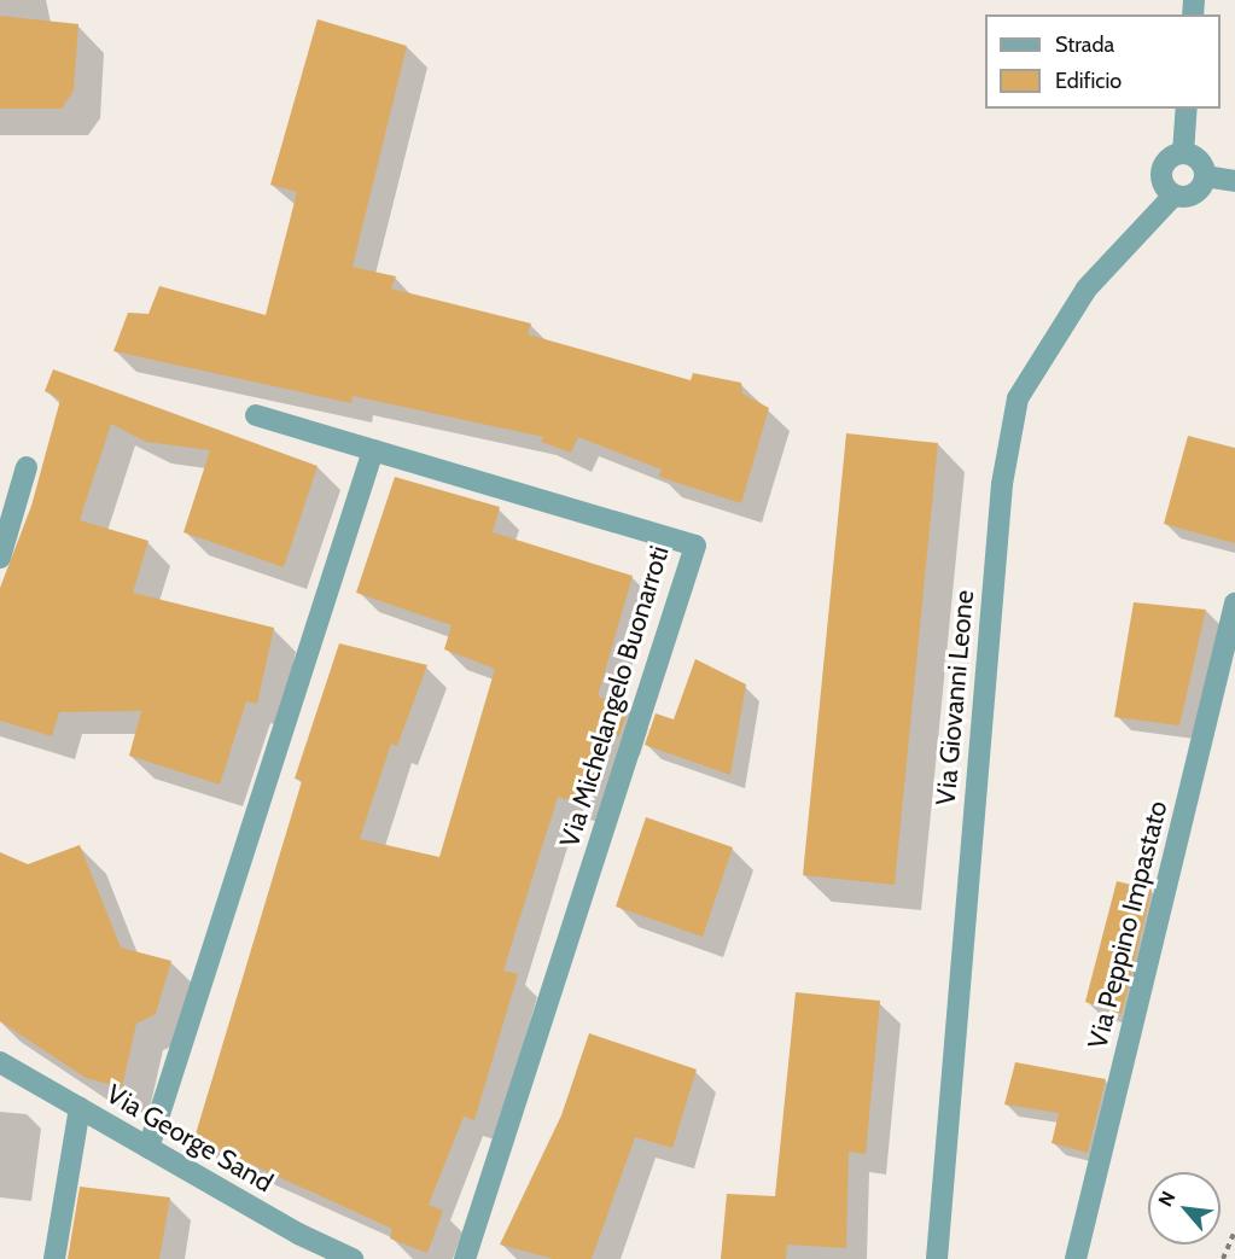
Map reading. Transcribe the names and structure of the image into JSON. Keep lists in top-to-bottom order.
{
  "streets": {
    "street": [
      "Via Michelangelo Buonarroti",
      "Via Giovanni Leone",
      "Via Peppino Impastato",
      "Via George Sand"
    ]
  },
  "legend": ["Strada", "Edificio"],
  "north": "top left"
}
